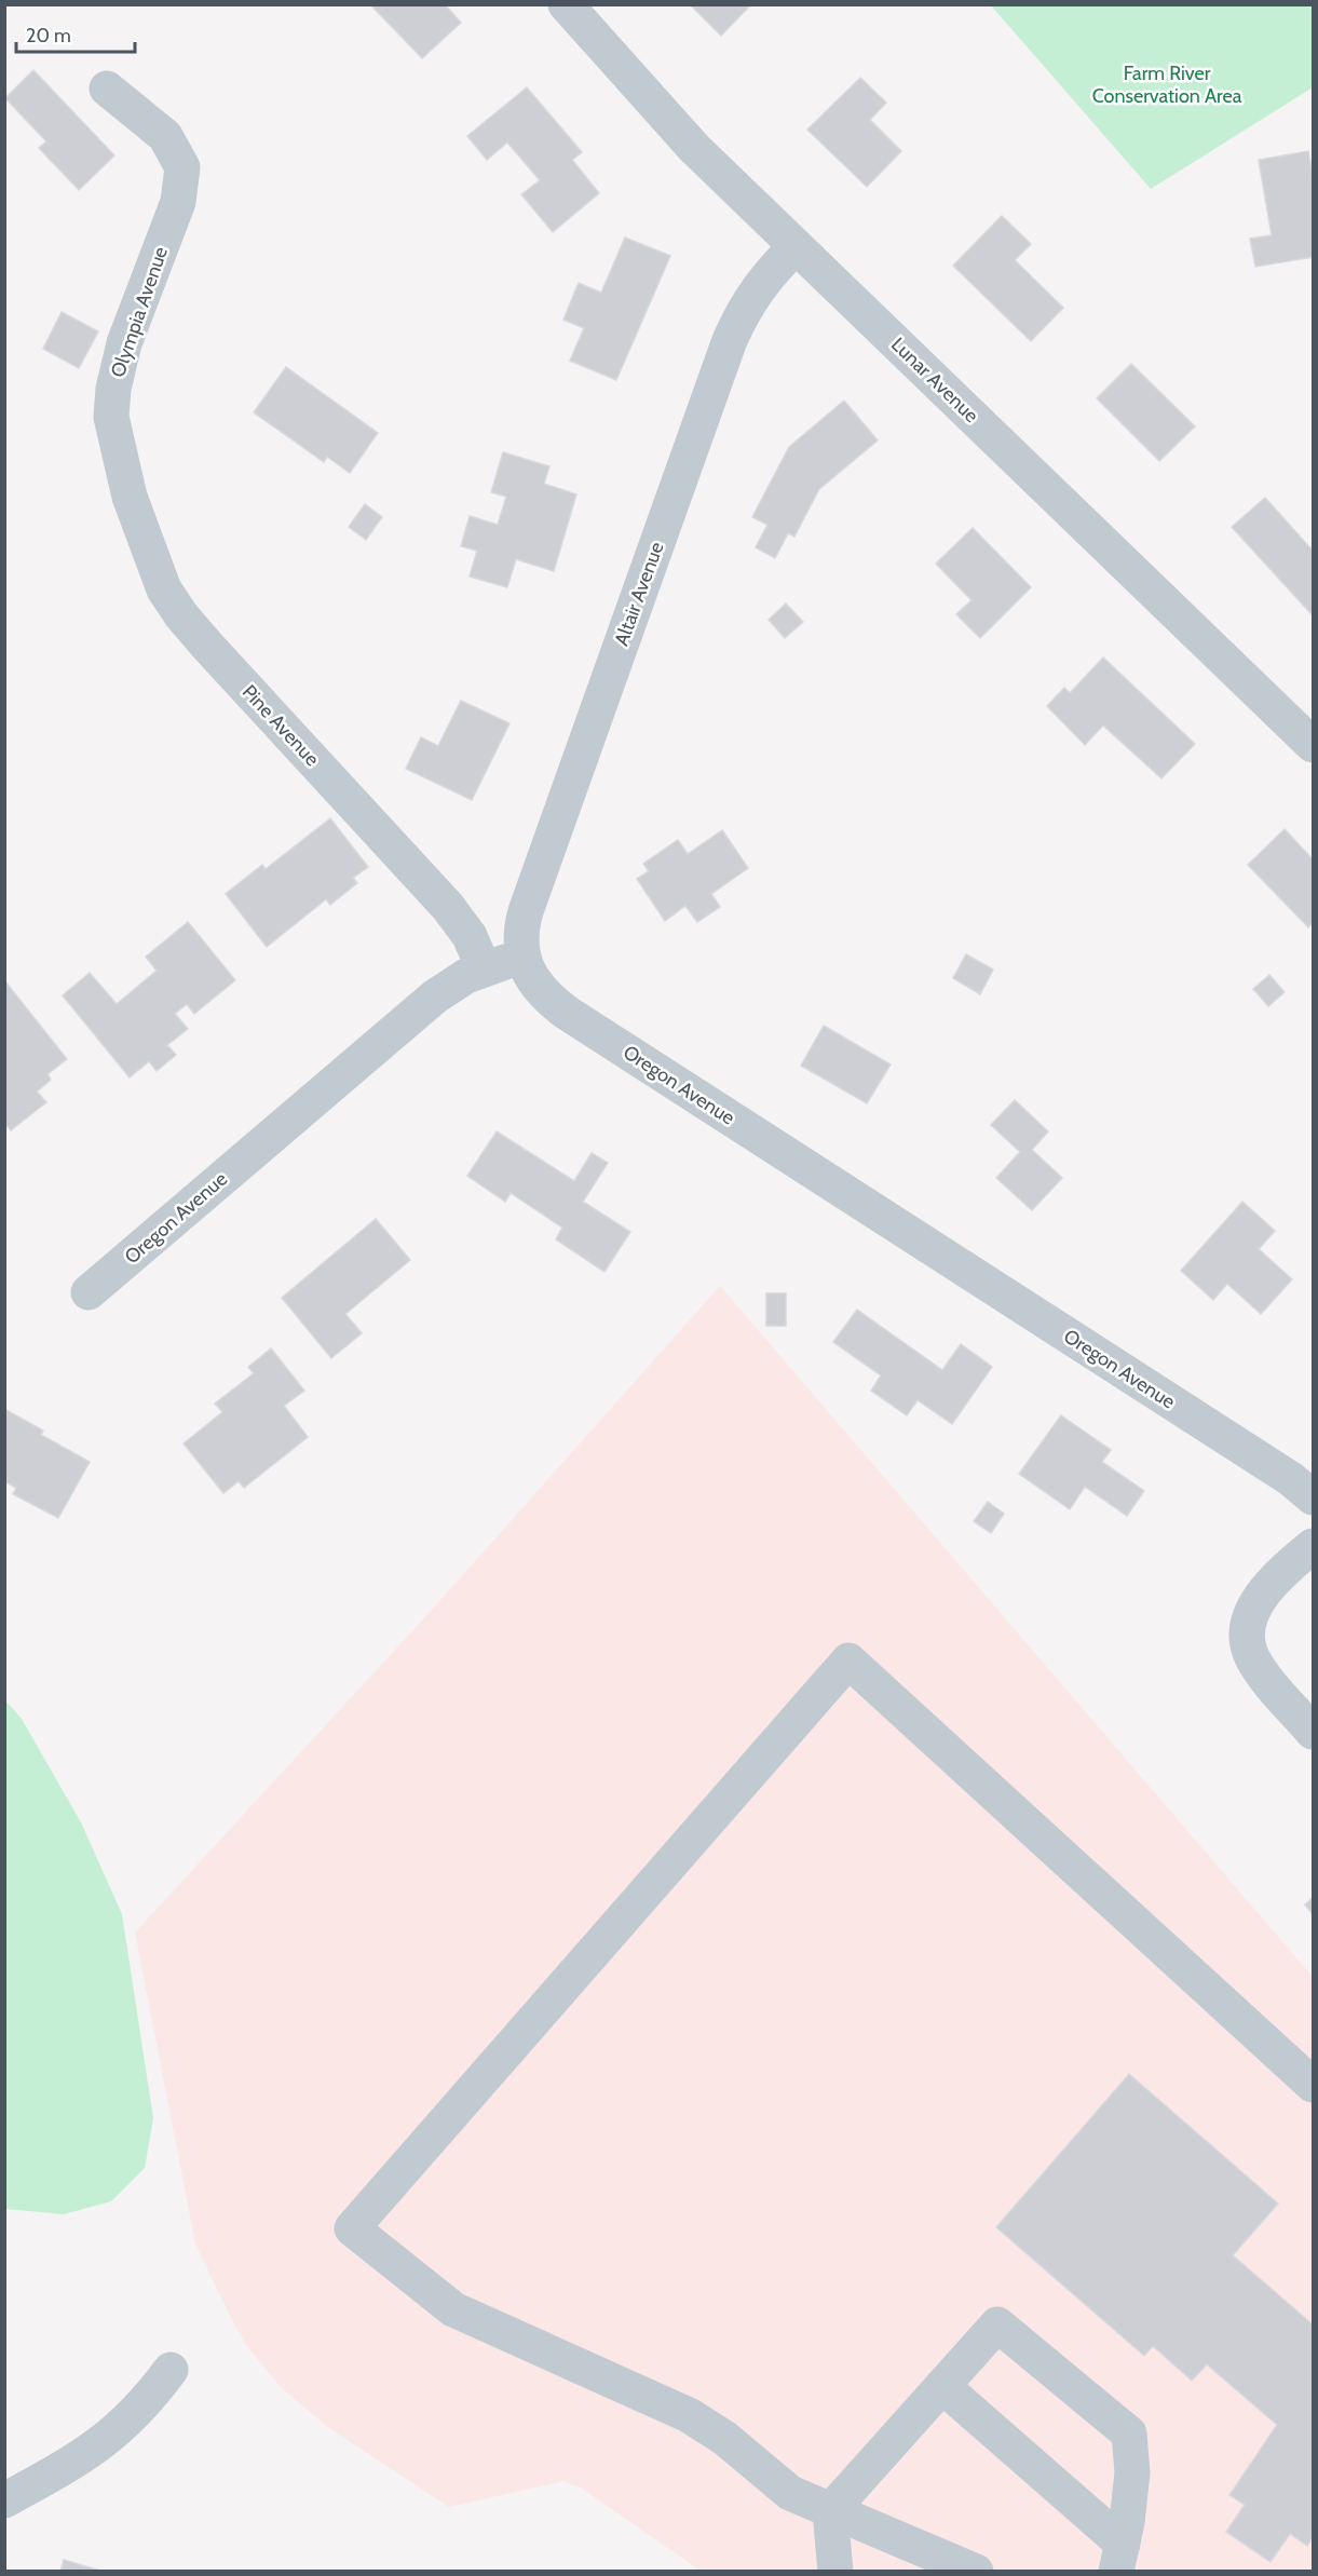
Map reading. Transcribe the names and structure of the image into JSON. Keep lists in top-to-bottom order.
{
  "streets": {
    "street": [
      "Olympia Avenue",
      "Lunar Avenue",
      "Altair Avenue",
      "Pine Avenue",
      "Oregon Avenue"
    ]
  },
  "crossings": [
    ["Olympia Avenue", "Pine Avenue"],
    ["Lunar Avenue", "Altair Avenue"],
    ["Altair Avenue", "Oregon Avenue"],
    ["Pine Avenue", "Oregon Avenue"]
  ],
  "parks": ["Farm River Conservation Area"],
  "scale_bar": "20 m"
}
